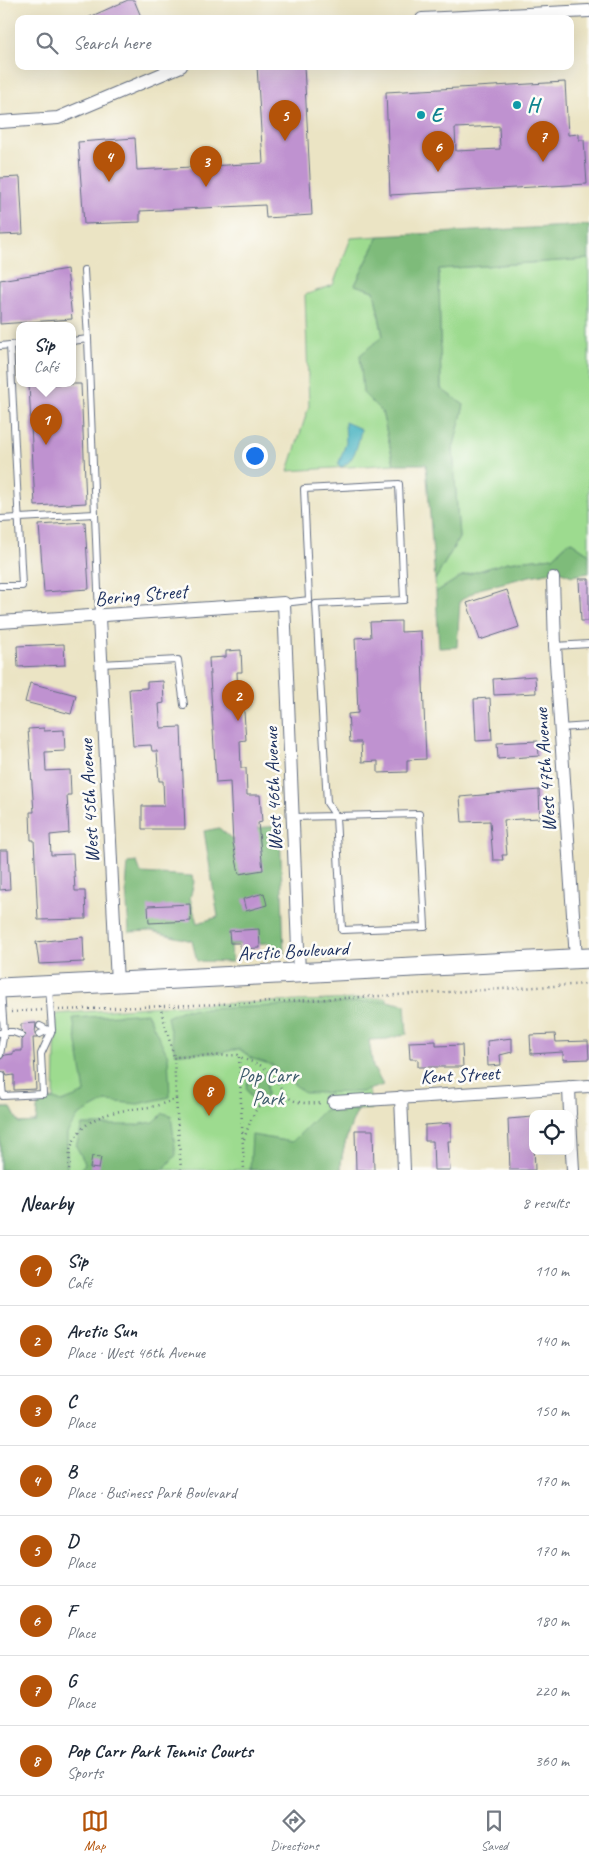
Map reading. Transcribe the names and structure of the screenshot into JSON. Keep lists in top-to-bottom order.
{
  "streets": {
    "main road": ["Arctic Boulevard"],
    "street": [
      "Bering Street",
      "West 47th Avenue",
      "West 46th Avenue",
      "West 45th Avenue",
      "Kent Street"
    ]
  },
  "crossings": [
    ["Bering Street", "West 46th Avenue"],
    ["Bering Street", "West 45th Avenue"],
    ["West 47th Avenue", "Arctic Boulevard"],
    ["West 46th Avenue", "Arctic Boulevard"],
    ["West 45th Avenue", "Arctic Boulevard"]
  ],
  "parks": ["Pop Carr Park"],
  "places": ["H", "E"],
  "page": {
    "search": "Search here",
    "pins": [
      "5",
      "7",
      "6",
      "4",
      "3",
      "1",
      "2",
      "8"
    ],
    "popup": ["Sip", "Café"],
    "heading": ["Nearby", "8 results"],
    "list": [
      {
        "mark": "1",
        "name": "Sip",
        "note": "Café",
        "value": "110 m"
      },
      {
        "mark": "2",
        "name": "Arctic Sun",
        "note": "Place · West 46th Avenue",
        "value": "140 m"
      },
      {
        "mark": "3",
        "name": "C",
        "note": "Place",
        "value": "150 m"
      },
      {
        "mark": "4",
        "name": "B",
        "note": "Place · Business Park Boulevard",
        "value": "170 m"
      },
      {
        "mark": "5",
        "name": "D",
        "note": "Place",
        "value": "170 m"
      },
      {
        "mark": "6",
        "name": "F",
        "note": "Place",
        "value": "180 m"
      },
      {
        "mark": "7",
        "name": "G",
        "note": "Place",
        "value": "220 m"
      },
      {
        "mark": "8",
        "name": "Pop Carr Park Tennis Courts",
        "note": "Sports",
        "value": "360 m"
      }
    ],
    "nav": ["Map", "Directions", "Saved"]
  }
}
